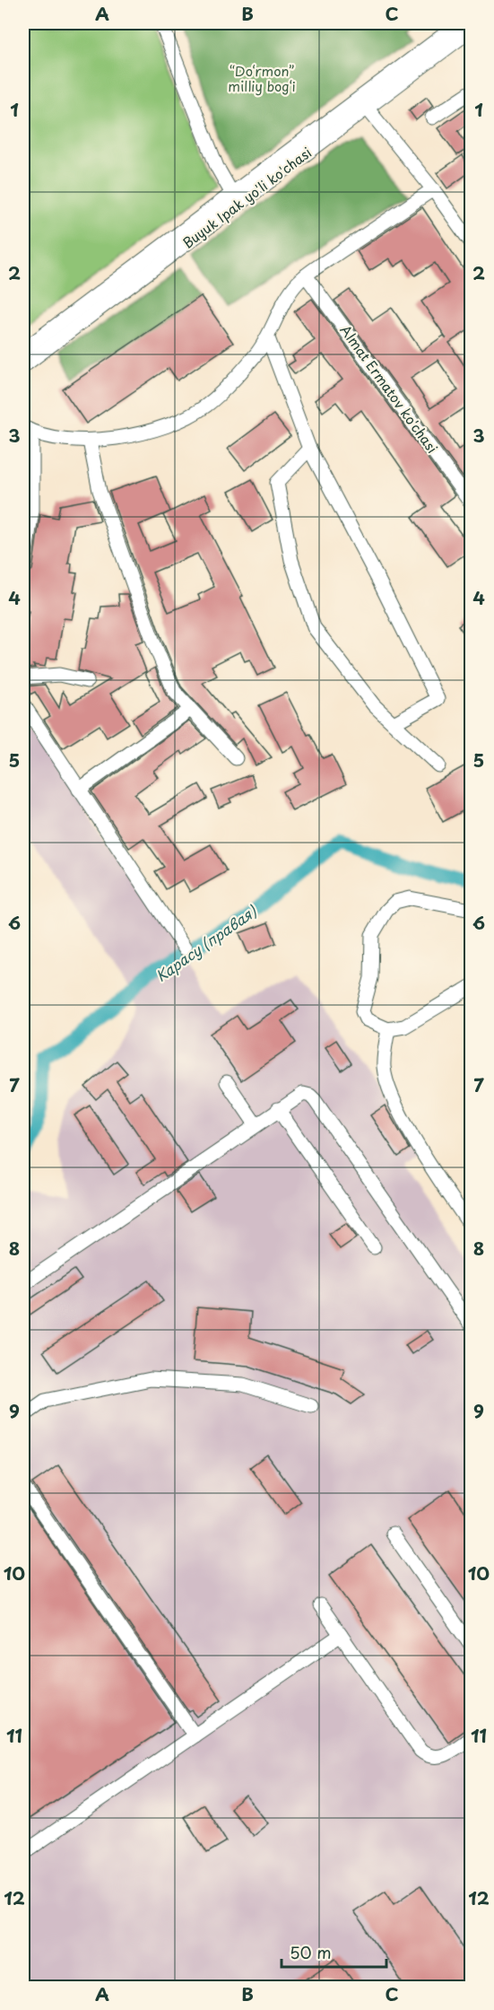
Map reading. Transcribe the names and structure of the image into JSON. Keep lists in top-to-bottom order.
{
  "streets": {
    "street": ["Buyuk Ipak yo'li ko'chasi", "Almat Ermatov ko'chasi"]
  },
  "water": ["Карасу (правая)"],
  "parks": ["“Do‘rmon” milliy bog‘i"],
  "scale_bar": "50 m",
  "grid": {
    "columns": ["A", "B", "C"],
    "rows": [
      "1",
      "2",
      "3",
      "4",
      "5",
      "6",
      "7",
      "8",
      "9",
      "10",
      "11",
      "12"
    ]
  }
}
